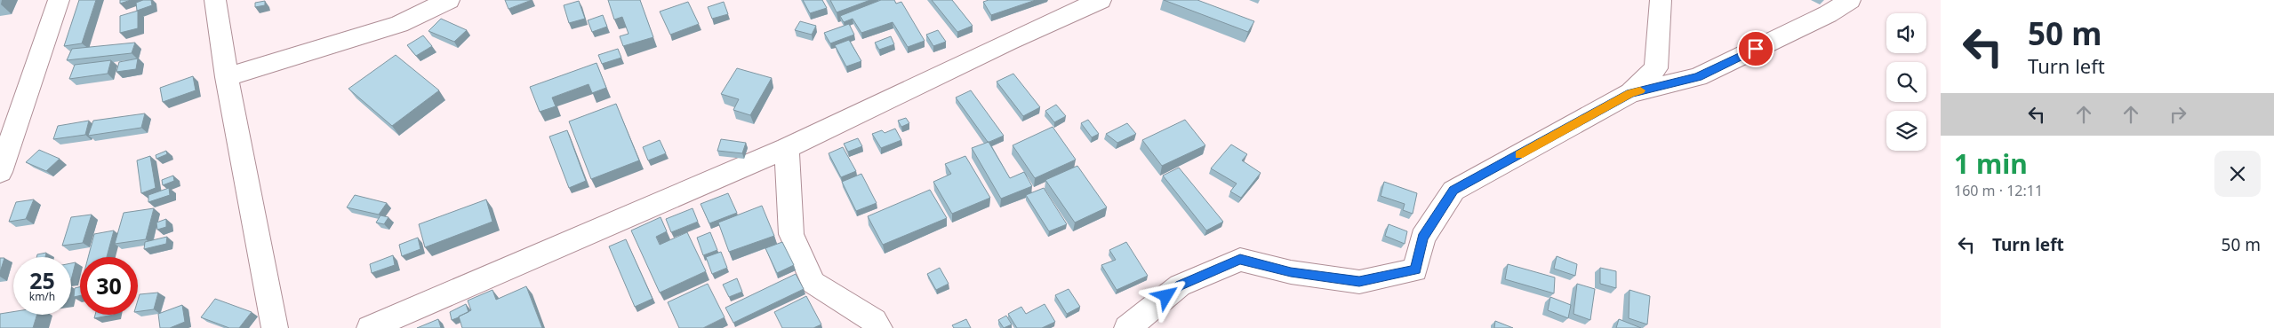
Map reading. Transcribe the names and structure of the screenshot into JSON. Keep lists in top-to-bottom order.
{
  "page": {
    "turn": ["50 m", "Turn left"],
    "heading": ["1 min", "160 m · 12:11"],
    "list": [
      {
        "name": "Turn left",
        "value": "50 m"
      }
    ],
    "speed": "25 km/h",
    "limit": "30"
  }
}
